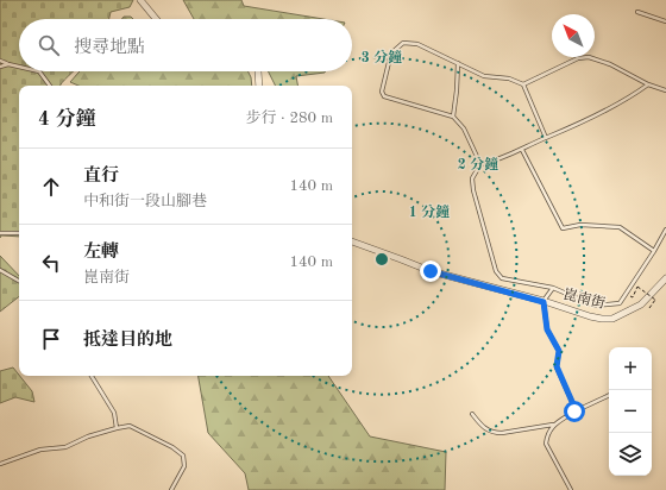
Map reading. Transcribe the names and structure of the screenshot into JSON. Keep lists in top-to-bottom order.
{
  "streets": {
    "street": ["崑南街"]
  },
  "north": "top left",
  "page": {
    "search": "搜尋地點",
    "heading": ["4 分鐘", "步行 · 280 m"],
    "list": [
      ["直行", "中和街一段山腳巷", "140 m"],
      ["左轉", "崑南街", "140 m"],
      "抵達目的地"
    ],
    "map_buttons": ["+", "−"]
  },
  "rings": ["3 分鐘", "2 分鐘", "1 分鐘"]
}
